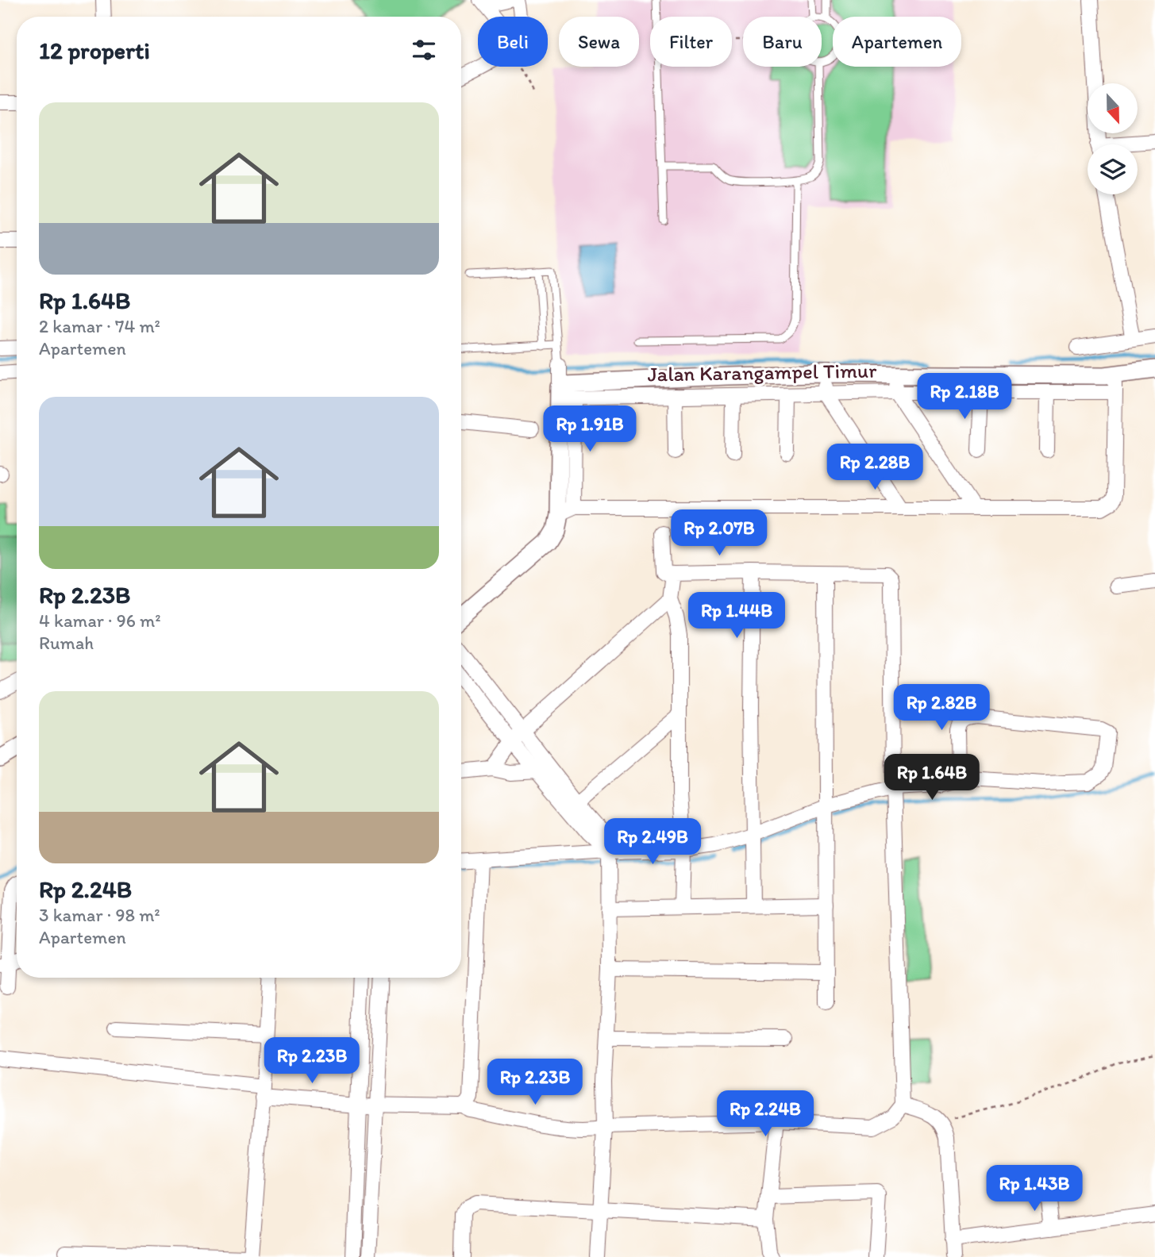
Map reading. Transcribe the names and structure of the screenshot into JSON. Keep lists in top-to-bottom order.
{
  "streets": {
    "street": ["Jalan Karangampel Timur"]
  },
  "north": "bottom",
  "page": {
    "chip": [
      "Beli",
      "Sewa",
      "Filter",
      "Baru",
      "Apartemen"
    ],
    "heading": "12 properti",
    "list": [
      {
        "name": "Rp 1.64B",
        "note": "2 kamar · 74 m² · Apartemen"
      },
      {
        "name": "Rp 2.23B",
        "note": "4 kamar · 96 m² · Rumah"
      },
      {
        "name": "Rp 2.24B",
        "note": "3 kamar · 98 m² · Apartemen"
      }
    ],
    "price": [
      "Rp 2.18B",
      "Rp 1.91B",
      "Rp 2.28B",
      "Rp 2.07B",
      "Rp 1.44B",
      "Rp 2.82B",
      "Rp 1.64B",
      "Rp 2.49B",
      "Rp 2.23B",
      "Rp 2.23B",
      "Rp 2.24B",
      "Rp 1.43B"
    ]
  }
}
